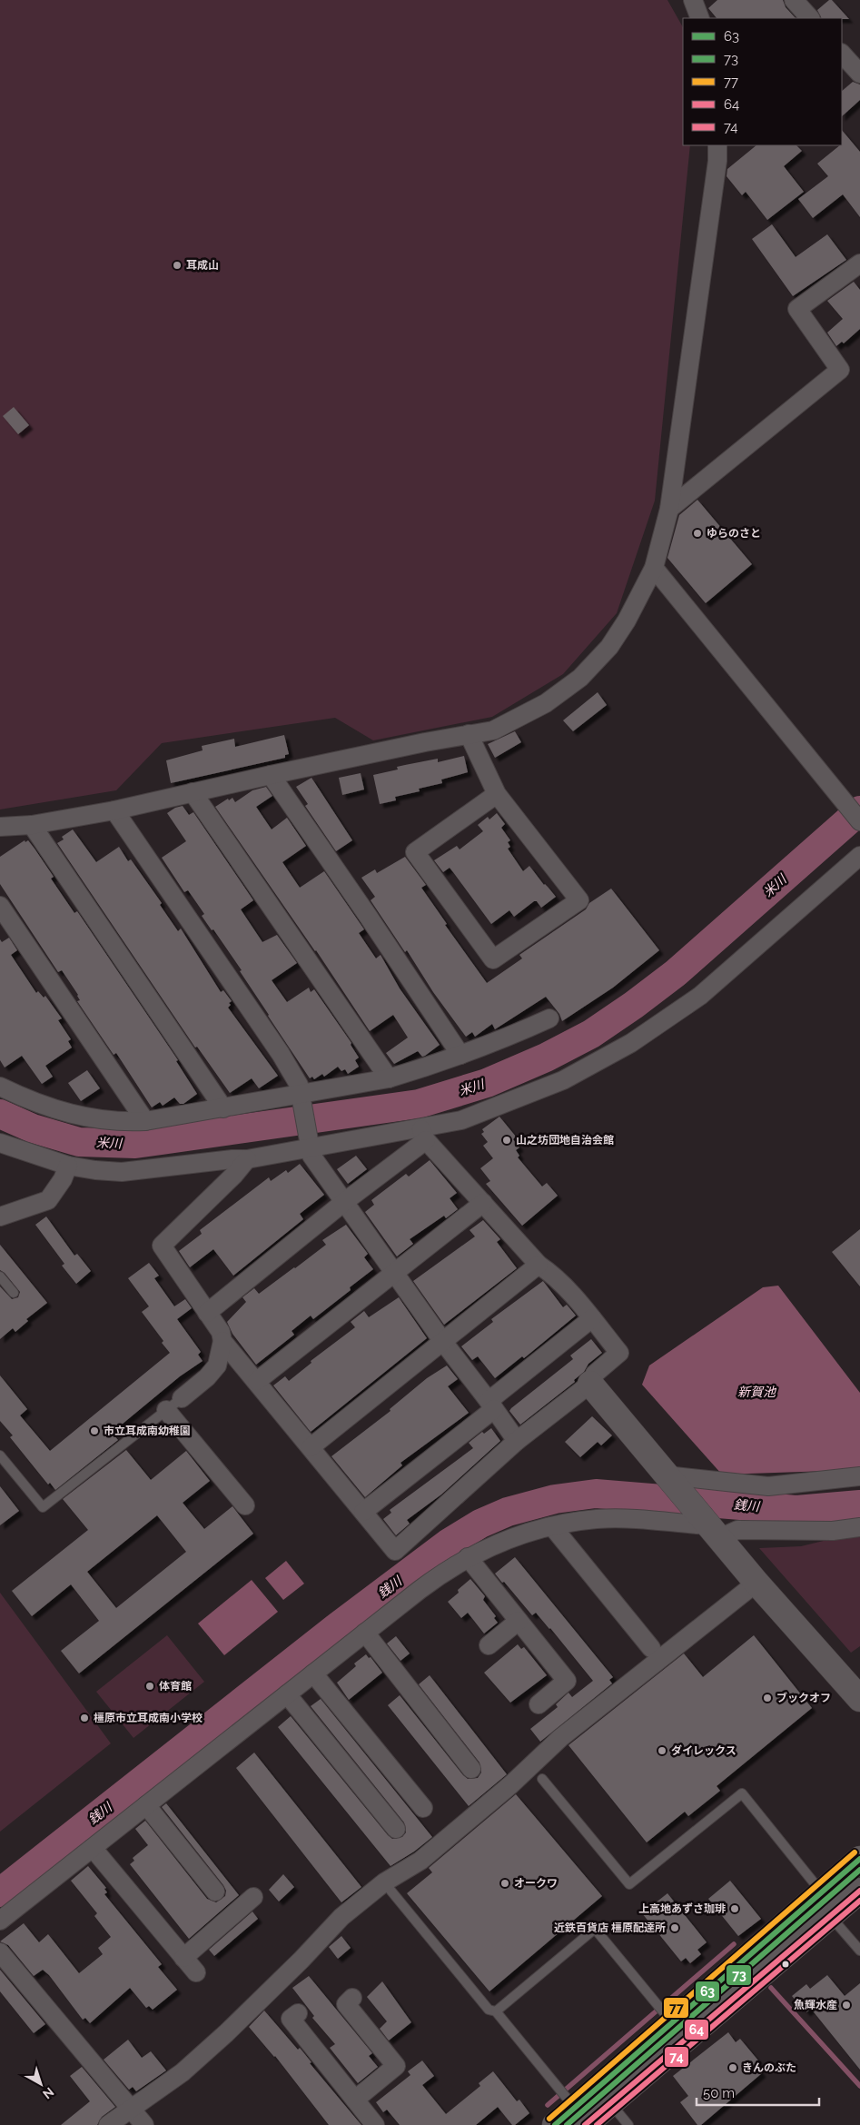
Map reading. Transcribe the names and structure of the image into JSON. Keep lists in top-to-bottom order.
{
  "water": ["米川", "新賀池", "銭川"],
  "places": [
    "耳成山",
    "ゆらのさと",
    "山之坊団地自治会館",
    "市立耳成南幼稚園",
    "体育館",
    "ブックオフ",
    "橿原市立耳成南小学校",
    "ダイレックス",
    "オークワ",
    "上高地あずさ珈琲",
    "近鉄百貨店 橿原配達所",
    "魚輝水産",
    "きんのぶた"
  ],
  "lines": [
    "transit line 77",
    "transit line 63",
    "transit line 73",
    "transit line 64",
    "transit line 74"
  ],
  "legend": [
    "63",
    "73",
    "77",
    "64",
    "74"
  ],
  "scale_bar": "50 m",
  "north": "bottom right"
}
